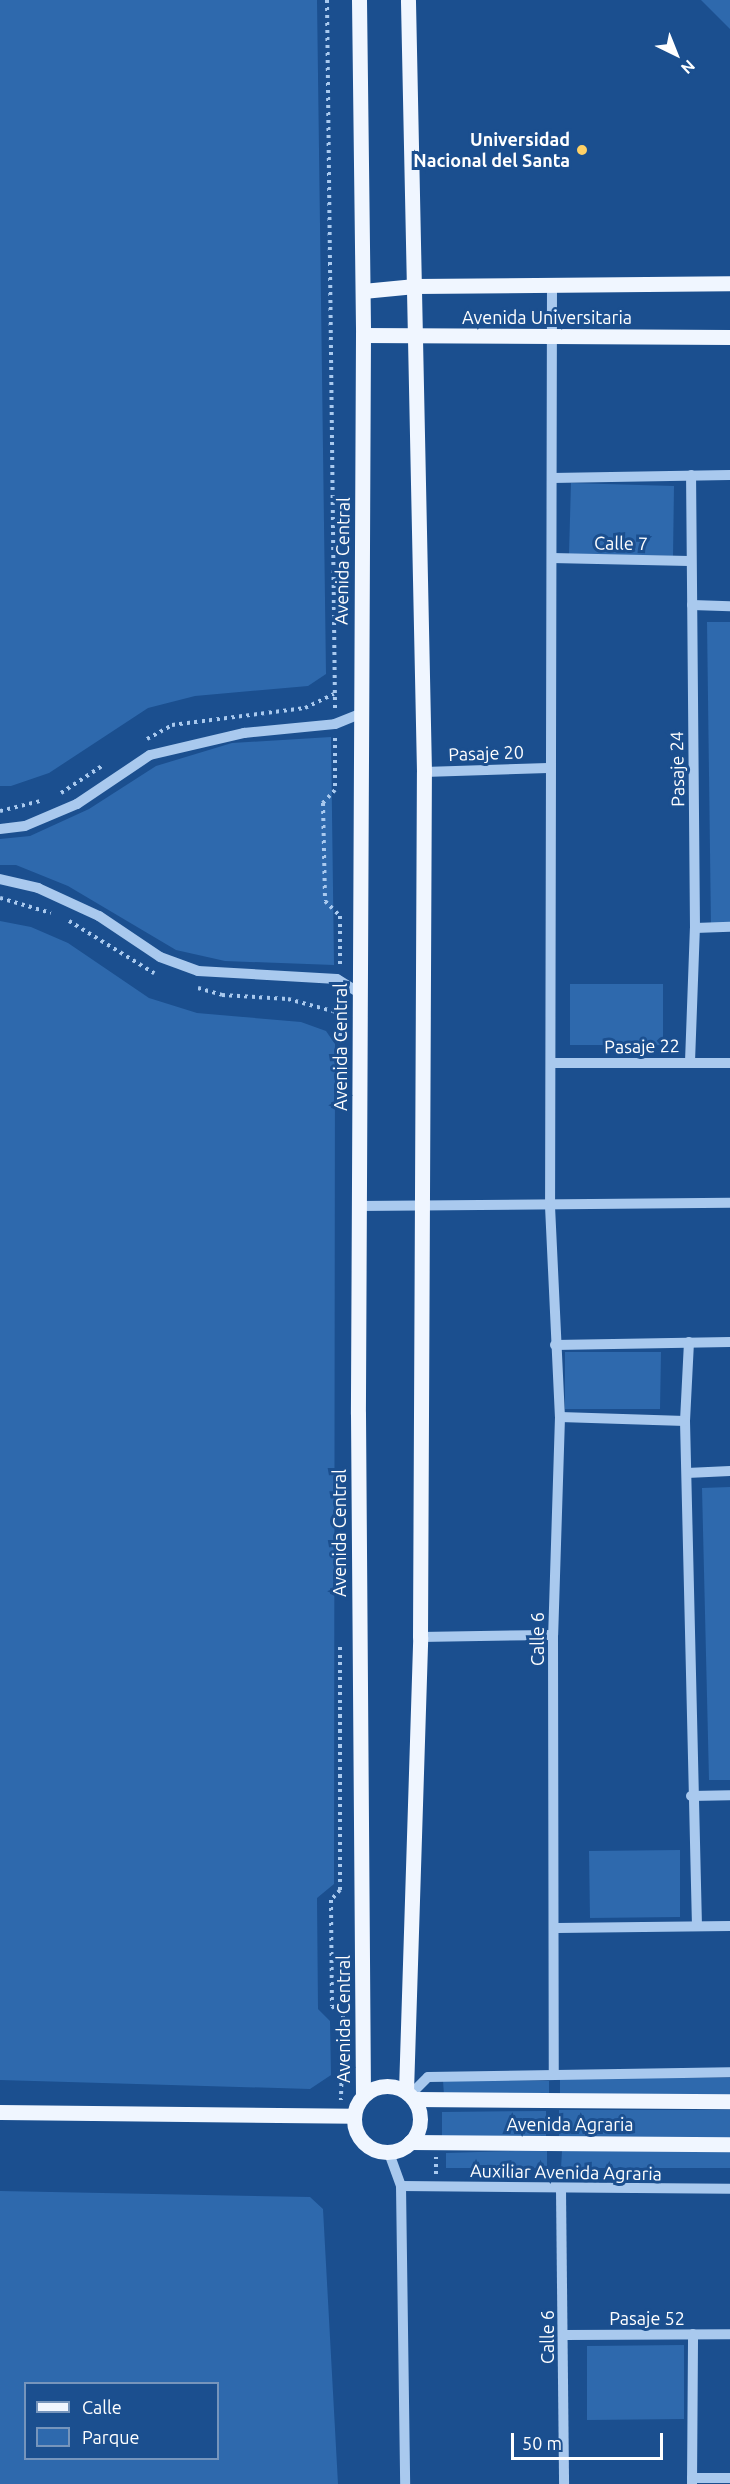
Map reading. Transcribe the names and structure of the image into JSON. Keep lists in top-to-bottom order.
{
  "streets": {
    "main road": ["Avenida Universitaria", "Avenida Central", "Avenida Agraria"],
    "street": [
      "Calle 7",
      "Pasaje 20",
      "Pasaje 24",
      "Pasaje 22",
      "Calle 6",
      "Auxiliar Avenida Agraria",
      "Pasaje 52"
    ]
  },
  "crossings": [
    ["Avenida Universitaria", "Avenida Central"],
    ["Avenida Universitaria", "Calle 6"],
    ["Calle 7", "Pasaje 24"],
    ["Calle 7", "Calle 6"],
    ["Avenida Central", "Avenida Agraria"],
    ["Pasaje 20", "Calle 6"],
    ["Pasaje 24", "Pasaje 22"],
    ["Pasaje 22", "Calle 6"],
    ["Calle 6", "Auxiliar Avenida Agraria"],
    ["Calle 6", "Pasaje 52"]
  ],
  "places": ["Universidad Nacional del Santa"],
  "legend": ["Calle", "Parque"],
  "scale_bar": "50 m",
  "north": "bottom right"
}
